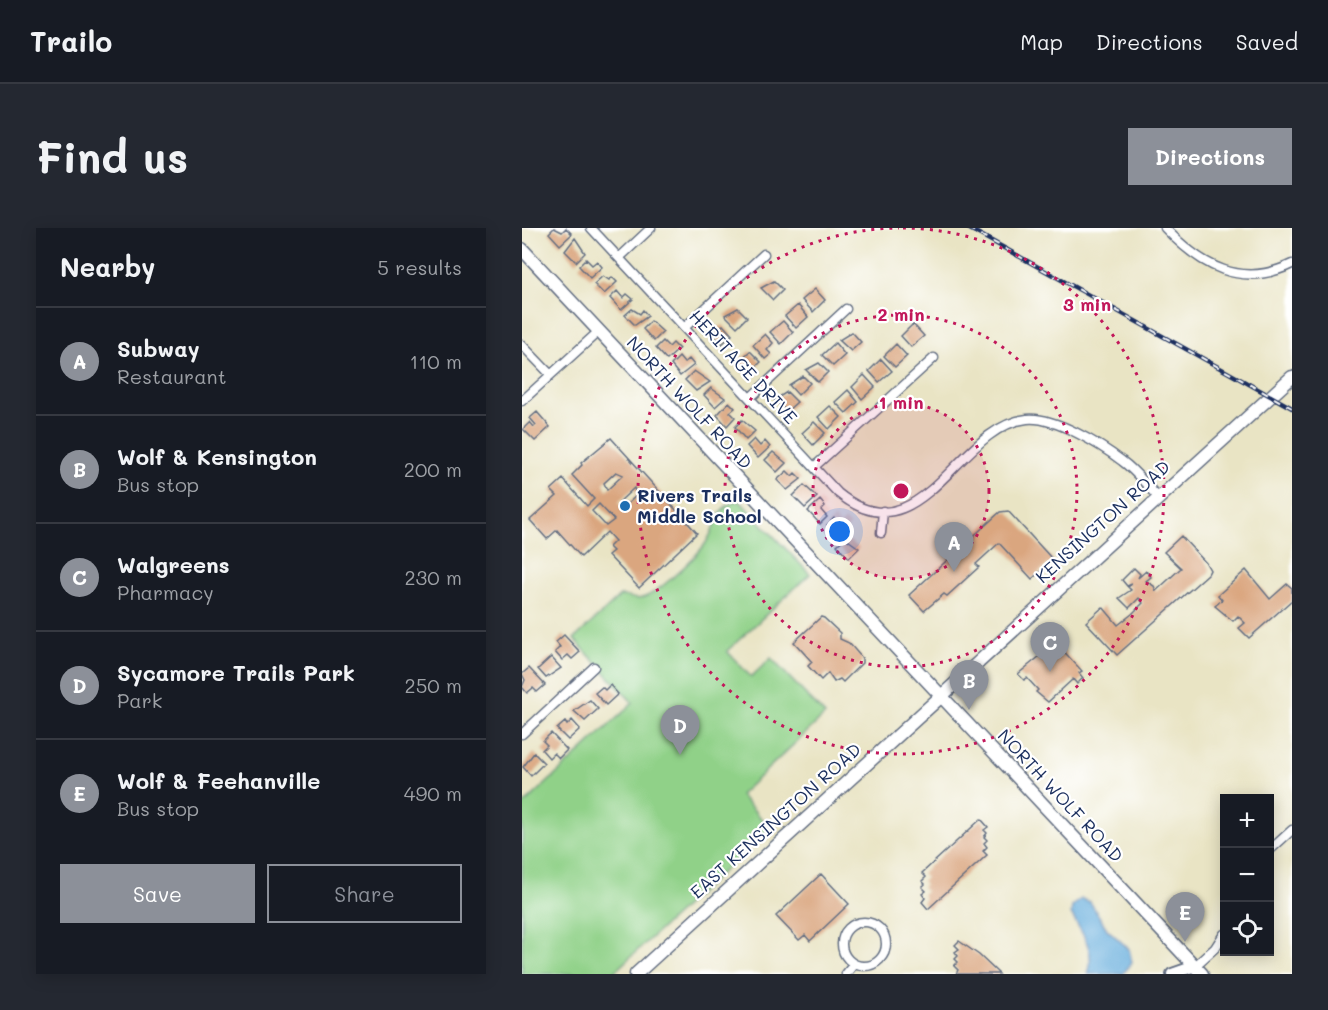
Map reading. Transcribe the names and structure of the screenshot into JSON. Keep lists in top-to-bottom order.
{
  "streets": {
    "main road": ["NORTH WOLF ROAD", "KENSINGTON ROAD", "EAST KENSINGTON ROAD"],
    "street": ["HERITAGE DRIVE"]
  },
  "crossings": [
    ["NORTH WOLF ROAD", "KENSINGTON ROAD"],
    ["NORTH WOLF ROAD", "EAST KENSINGTON ROAD"],
    ["KENSINGTON ROAD", "EAST KENSINGTON ROAD"]
  ],
  "places": ["Rivers Trails Middle School"],
  "page": {
    "header": "Trailo",
    "nav": ["Map", "Directions", "Saved"],
    "buttons": [
      "Directions",
      ["Save", "Share"]
    ],
    "title": "Find us",
    "heading": ["Nearby", "5 results"],
    "list": [
      {
        "mark": "A",
        "name": "Subway",
        "note": "Restaurant",
        "value": "110 m"
      },
      {
        "mark": "B",
        "name": "Wolf & Kensington",
        "note": "Bus stop",
        "value": "200 m"
      },
      {
        "mark": "C",
        "name": "Walgreens",
        "note": "Pharmacy",
        "value": "230 m"
      },
      {
        "mark": "D",
        "name": "Sycamore Trails Park",
        "note": "Park",
        "value": "250 m"
      },
      {
        "mark": "E",
        "name": "Wolf & Feehanville",
        "note": "Bus stop",
        "value": "490 m"
      }
    ],
    "pins": [
      "A",
      "C",
      "B",
      "D",
      "E"
    ],
    "map_buttons": ["+", "−"]
  },
  "rings": ["3 min", "2 min", "1 min"]
}
